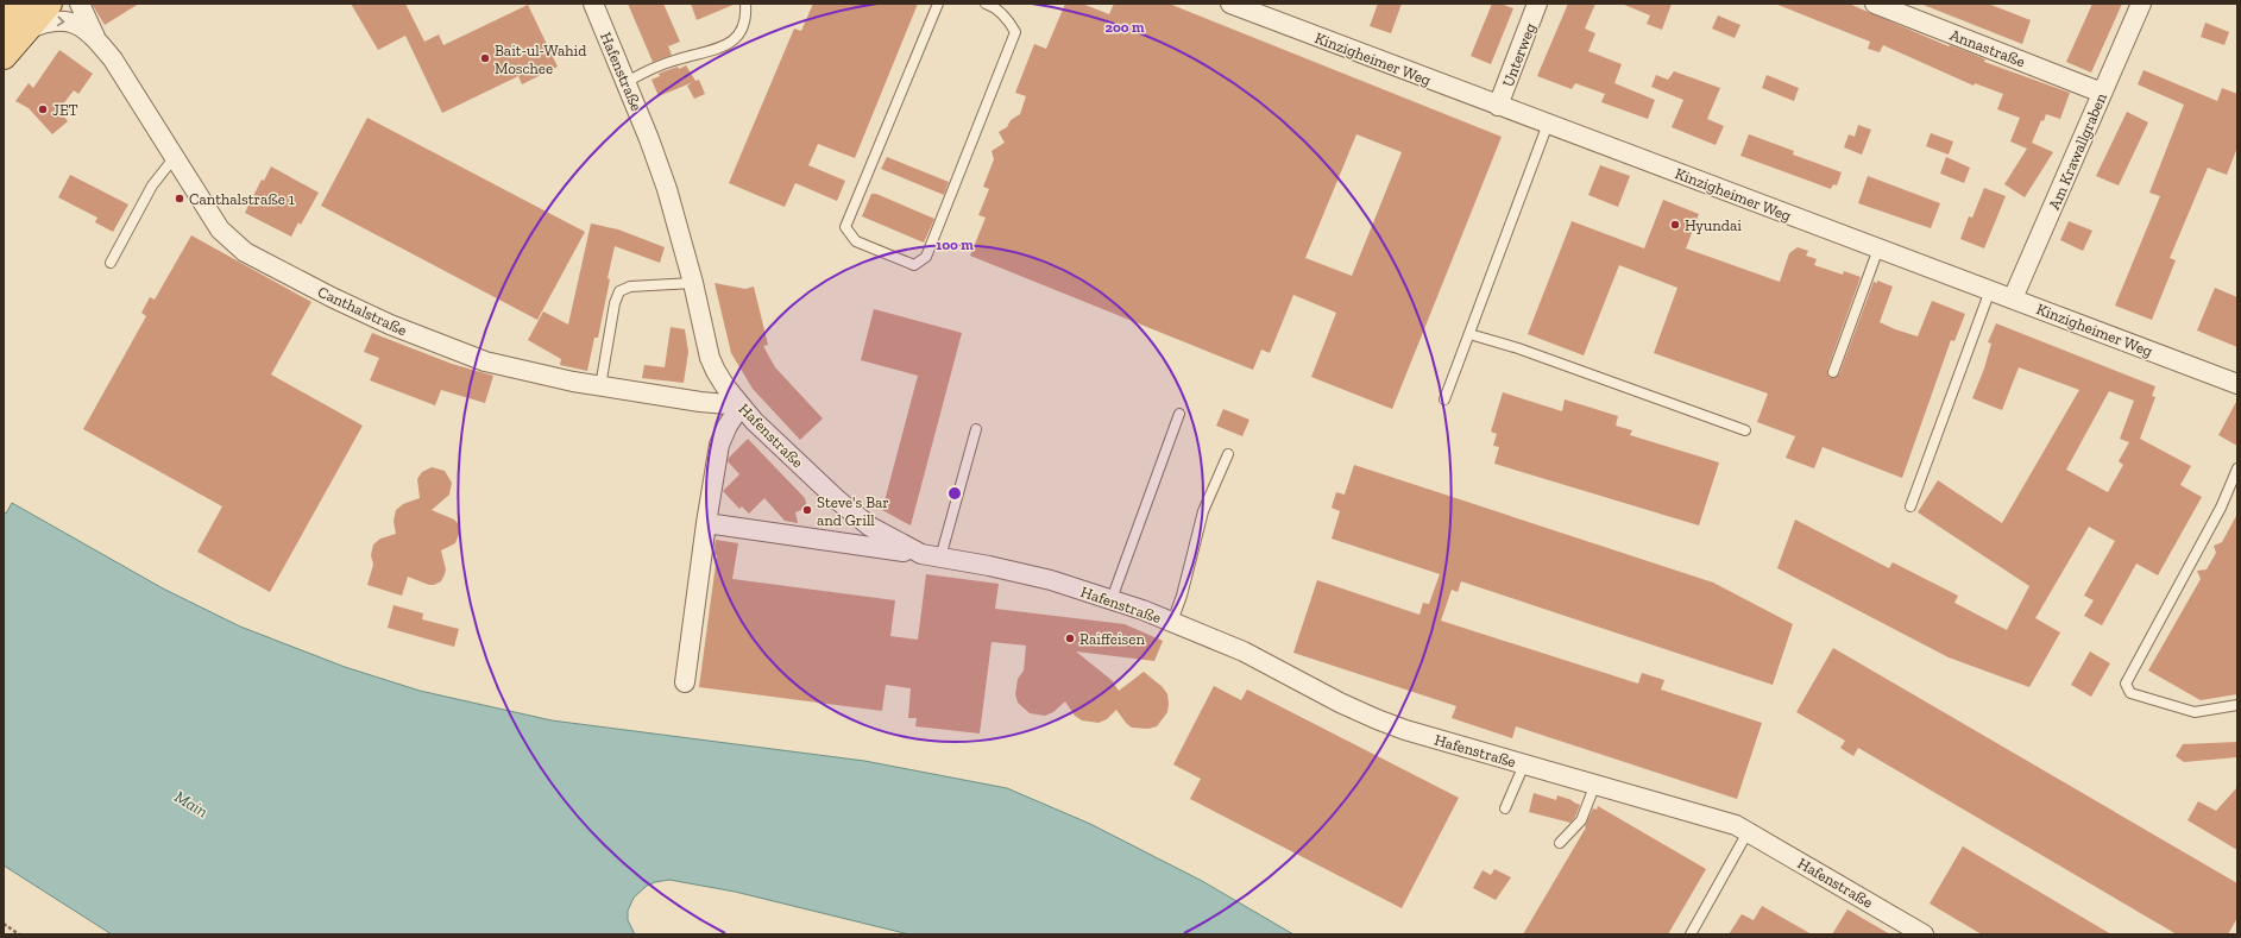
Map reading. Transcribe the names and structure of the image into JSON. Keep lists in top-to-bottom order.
{
  "streets": {
    "street": [
      "Annastraße",
      "Unterweg",
      "Kinzigheimer Weg",
      "Hafenstraße",
      "Am Krawallgraben",
      "Canthalstraße"
    ]
  },
  "crossings": [
    ["Annastraße", "Am Krawallgraben"],
    ["Unterweg", "Kinzigheimer Weg"],
    ["Kinzigheimer Weg", "Am Krawallgraben"],
    ["Hafenstraße", "Canthalstraße"]
  ],
  "water": ["Main"],
  "places": [
    "Bait-ul-Wahid Moschee",
    "JET",
    "Canthalstraße 1",
    "Hyundai",
    "Steve's Bar and Grill",
    "Raiffeisen"
  ],
  "rings": ["200 m", "100 m"]
}
